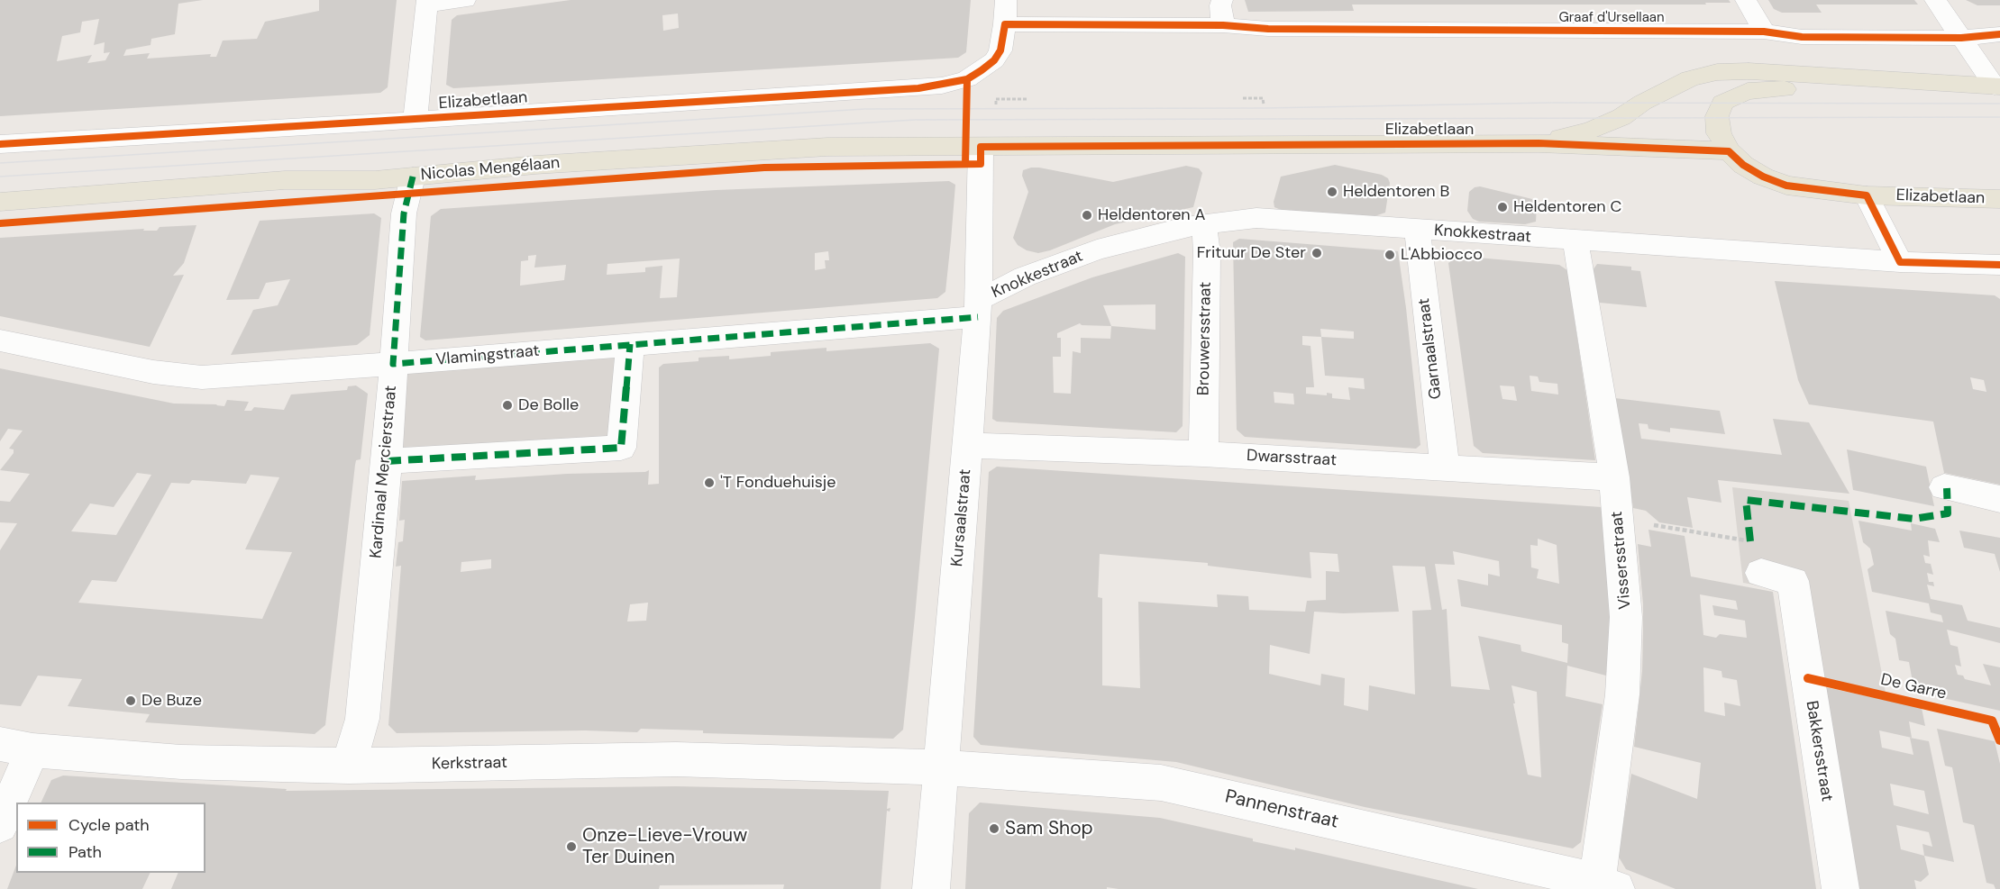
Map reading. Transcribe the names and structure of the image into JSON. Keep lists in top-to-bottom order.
{
  "streets": {
    "main road": ["Elizabetlaan", "Nicolas Mengélaan"],
    "street": [
      "Graaf d'Ursellaan",
      "Knokkestraat",
      "Brouwersstraat",
      "Garnaalstraat",
      "Vlamingstraat",
      "Dwarsstraat",
      "Kardinaal Mercierstraat",
      "Kursaalstraat",
      "Vissersstraat",
      "Bakkersstraat",
      "Kerkstraat",
      "Pannenstraat"
    ],
    "cycle path": ["De Garre"]
  },
  "crossings": [
    ["Graaf d'Ursellaan", "Elizabetlaan"],
    ["Elizabetlaan", "Nicolas Mengélaan"],
    ["Elizabetlaan", "Kursaalstraat"],
    ["Nicolas Mengélaan", "Kardinaal Mercierstraat"],
    ["Nicolas Mengélaan", "Kursaalstraat"],
    ["Knokkestraat", "Brouwersstraat"],
    ["Knokkestraat", "Garnaalstraat"],
    ["Knokkestraat", "Vlamingstraat"],
    ["Knokkestraat", "Kursaalstraat"],
    ["Knokkestraat", "Vissersstraat"],
    ["Brouwersstraat", "Dwarsstraat"],
    ["Garnaalstraat", "Dwarsstraat"],
    ["Vlamingstraat", "Kardinaal Mercierstraat"],
    ["Vlamingstraat", "Kursaalstraat"],
    ["Dwarsstraat", "Kursaalstraat"],
    ["Dwarsstraat", "Vissersstraat"],
    ["Kardinaal Mercierstraat", "Kerkstraat"],
    ["Kursaalstraat", "Kerkstraat"],
    ["Kursaalstraat", "Pannenstraat"],
    ["Vissersstraat", "Pannenstraat"],
    ["Kerkstraat", "Pannenstraat"]
  ],
  "places": [
    "Heldentoren B",
    "Heldentoren C",
    "Heldentoren A",
    "Frituur De Ster",
    "L'Abbiocco",
    "De Bolle",
    "'T Fonduehuisje",
    "De Buze",
    "Sam Shop",
    "Onze-Lieve-Vrouw Ter Duinen"
  ],
  "legend": ["Cycle path", "Path"]
}
